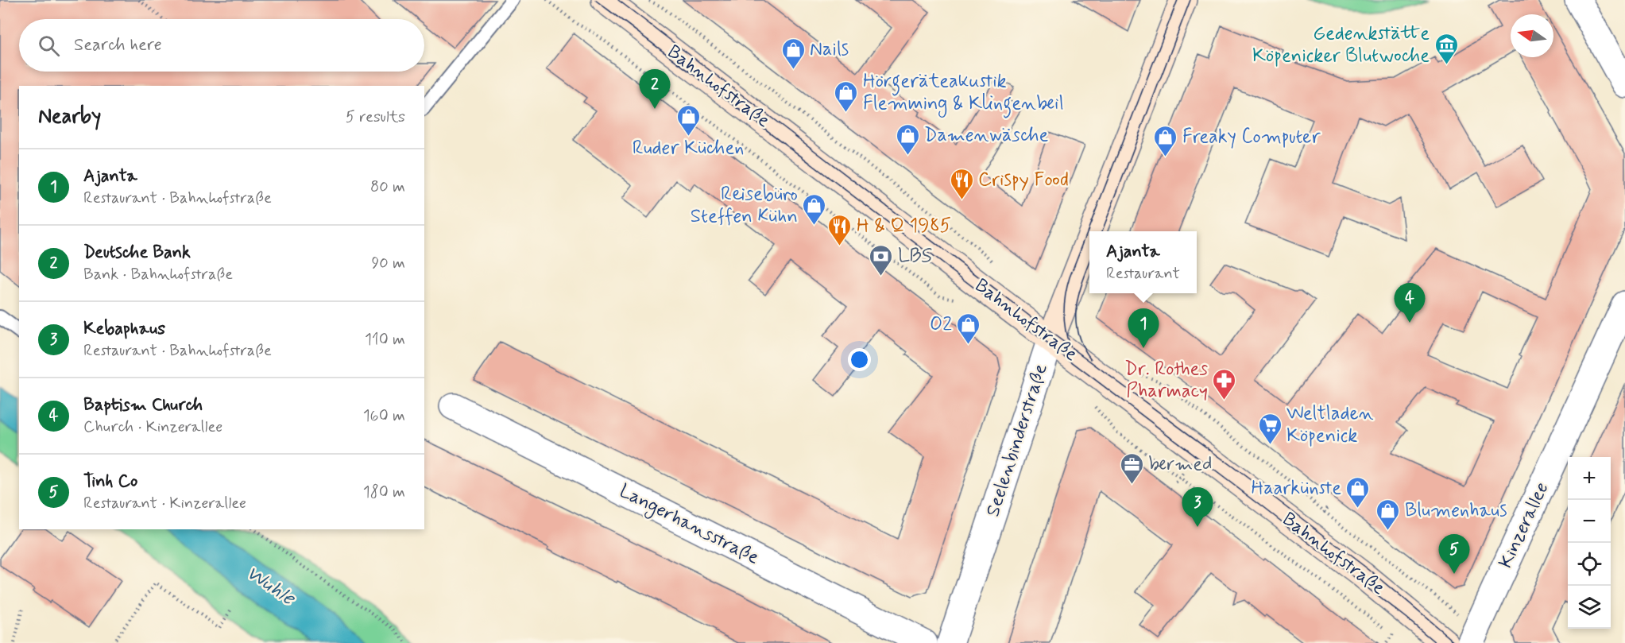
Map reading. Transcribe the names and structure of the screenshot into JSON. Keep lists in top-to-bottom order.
{
  "streets": {
    "main road": ["Bahnhofstraße", "Seelenbinderstraße"],
    "street": ["Langerhansstraße", "Kinzerallee"]
  },
  "crossings": [
    ["Bahnhofstraße", "Seelenbinderstraße"]
  ],
  "water": ["Wuhle"],
  "places": {
    "museum": ["Gedenkstätte Köpenicker Blutwoche"],
    "shop": [
      "Nails",
      "Hörgeräteakustik Flemming & Klingenbeil",
      "Ruder Küchen",
      "Damenwäsche",
      "Freaky Computer",
      "Reisebüro Steffen Kühn",
      "O2",
      "Haarkünste",
      "Blumenhaus"
    ],
    "restaurant": ["Crispy Food", "H & Q 1985"],
    "bank": ["LBS"],
    "pharmacy": ["Dr. Rothes Pharmacy"],
    "supermarket": ["Weltladen Köpenick"],
    "office": ["bermed"]
  },
  "north": "left",
  "page": {
    "search": "Search here",
    "pins": [
      "2",
      "4",
      "1",
      "3",
      "5"
    ],
    "heading": ["Nearby", "5 results"],
    "list": [
      {
        "mark": "1",
        "name": "Ajanta",
        "note": "Restaurant · Bahnhofstraße",
        "value": "80 m"
      },
      {
        "mark": "2",
        "name": "Deutsche Bank",
        "note": "Bank · Bahnhofstraße",
        "value": "90 m"
      },
      {
        "mark": "3",
        "name": "Kebaphaus",
        "note": "Restaurant · Bahnhofstraße",
        "value": "110 m"
      },
      {
        "mark": "4",
        "name": "Baptism Church",
        "note": "Church · Kinzerallee",
        "value": "160 m"
      },
      {
        "mark": "5",
        "name": "Tinh Co",
        "note": "Restaurant · Kinzerallee",
        "value": "180 m"
      }
    ],
    "popup": ["Ajanta", "Restaurant"],
    "map_buttons": ["+", "−"]
  }
}
